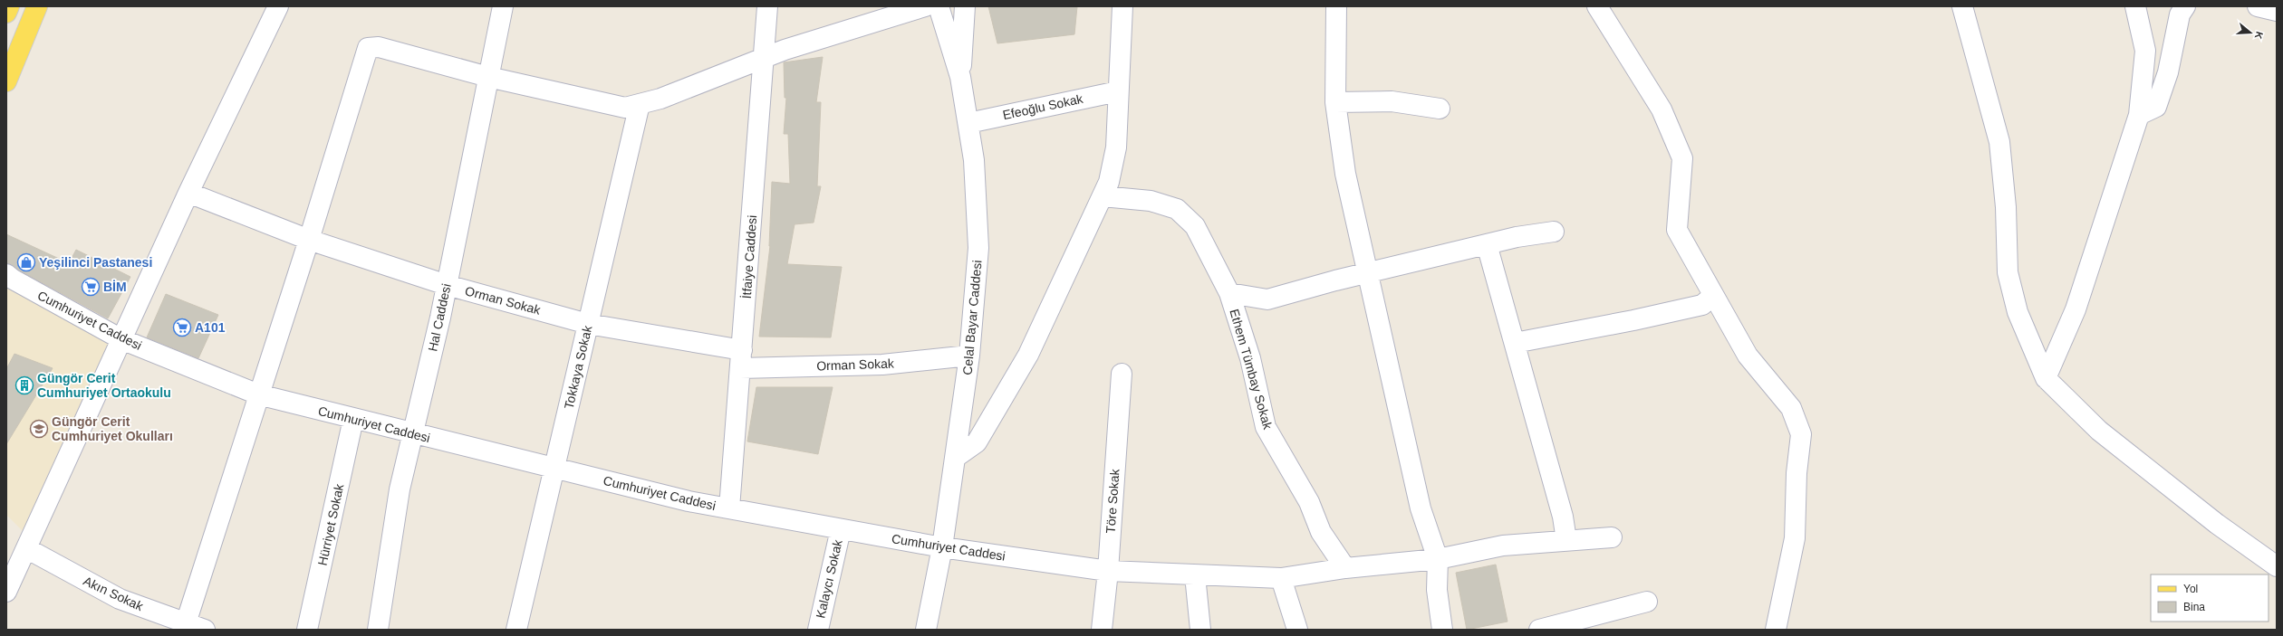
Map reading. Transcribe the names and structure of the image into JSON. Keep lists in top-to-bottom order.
{
  "streets": {
    "street": [
      "Efeoğlu Sokak",
      "İtfaiye Caddesi",
      "Orman Sokak",
      "Hal Caddesi",
      "Celal Bayar Caddesi",
      "Cumhuriyet Caddesi",
      "Tokkaya Sokak",
      "Ethem Tümbay Sokak",
      "Töre Sokak",
      "Hürriyet Sokak",
      "Kalaycı Sokak",
      "Akın Sokak"
    ]
  },
  "crossings": [
    ["Efeoğlu Sokak", "Celal Bayar Caddesi"],
    ["İtfaiye Caddesi", "Orman Sokak"],
    ["İtfaiye Caddesi", "Cumhuriyet Caddesi"],
    ["Orman Sokak", "Hal Caddesi"],
    ["Orman Sokak", "Celal Bayar Caddesi"],
    ["Orman Sokak", "Tokkaya Sokak"],
    ["Hal Caddesi", "Cumhuriyet Caddesi"],
    ["Celal Bayar Caddesi", "Cumhuriyet Caddesi"],
    ["Cumhuriyet Caddesi", "Tokkaya Sokak"],
    ["Cumhuriyet Caddesi", "Ethem Tümbay Sokak"],
    ["Cumhuriyet Caddesi", "Töre Sokak"],
    ["Cumhuriyet Caddesi", "Hürriyet Sokak"],
    ["Cumhuriyet Caddesi", "Kalaycı Sokak"]
  ],
  "places": {
    "shop": ["Yeşilinci Pastanesi"],
    "supermarket": ["BİM", "A101"],
    "building": ["Güngör Cerit Cumhuriyet Ortaokulu"],
    "school or university": ["Güngör Cerit Cumhuriyet Okulları"]
  },
  "legend": ["Yol", "Bina"],
  "north": "right"
}
